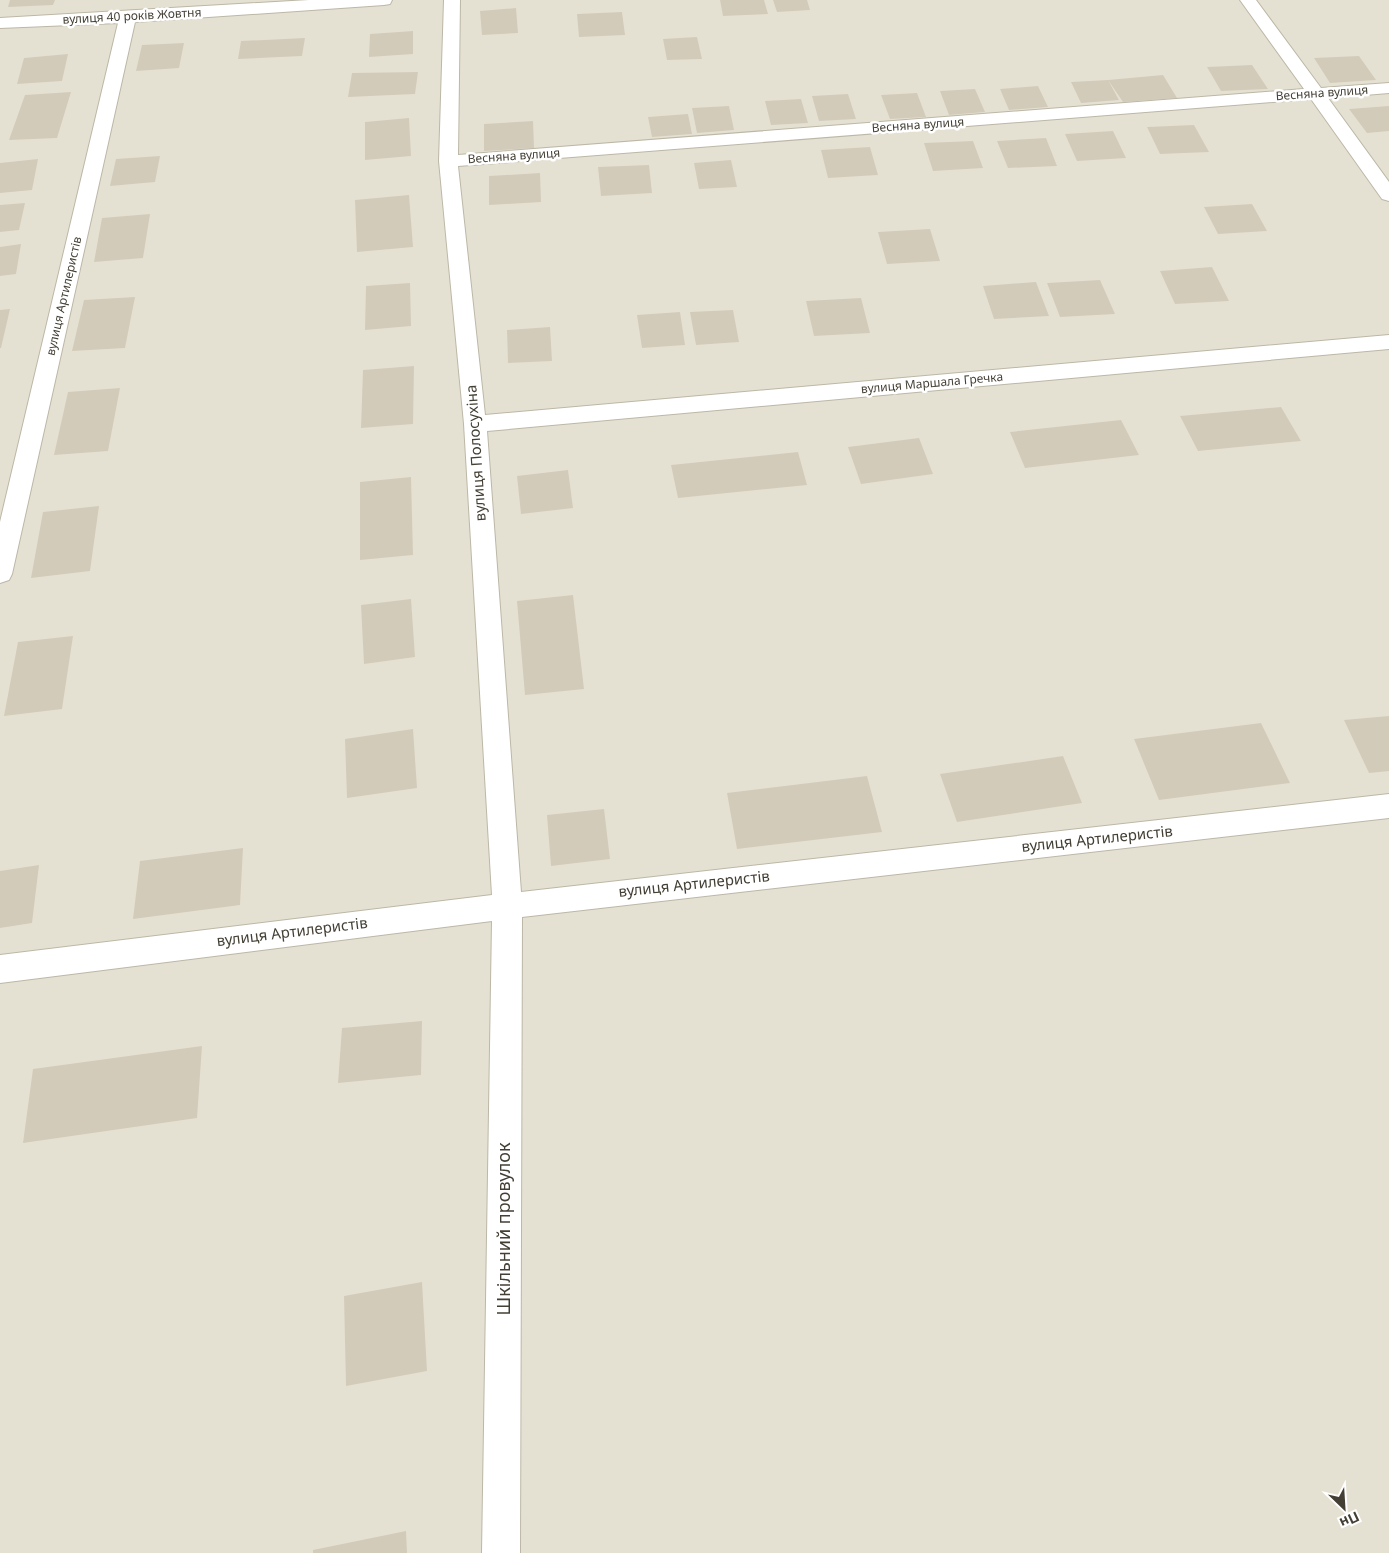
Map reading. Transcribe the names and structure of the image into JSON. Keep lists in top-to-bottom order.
{
  "streets": {
    "street": [
      "вулиця 40 років Жовтня",
      "Весняна вулиця",
      "вулиця Артилеристів",
      "вулиця Маршала Гречка",
      "вулиця Полосухіна",
      "Шкільний провулок"
    ]
  },
  "crossings": [
    ["вулиця 40 років Жовтня", "вулиця Артилеристів"],
    ["Весняна вулиця", "вулиця Полосухіна"],
    ["вулиця Артилеристів", "вулиця Полосухіна"],
    ["вулиця Артилеристів", "Шкільний провулок"],
    ["вулиця Маршала Гречка", "вулиця Полосухіна"],
    ["вулиця Полосухіна", "Шкільний провулок"]
  ],
  "north": "bottom right"
}
